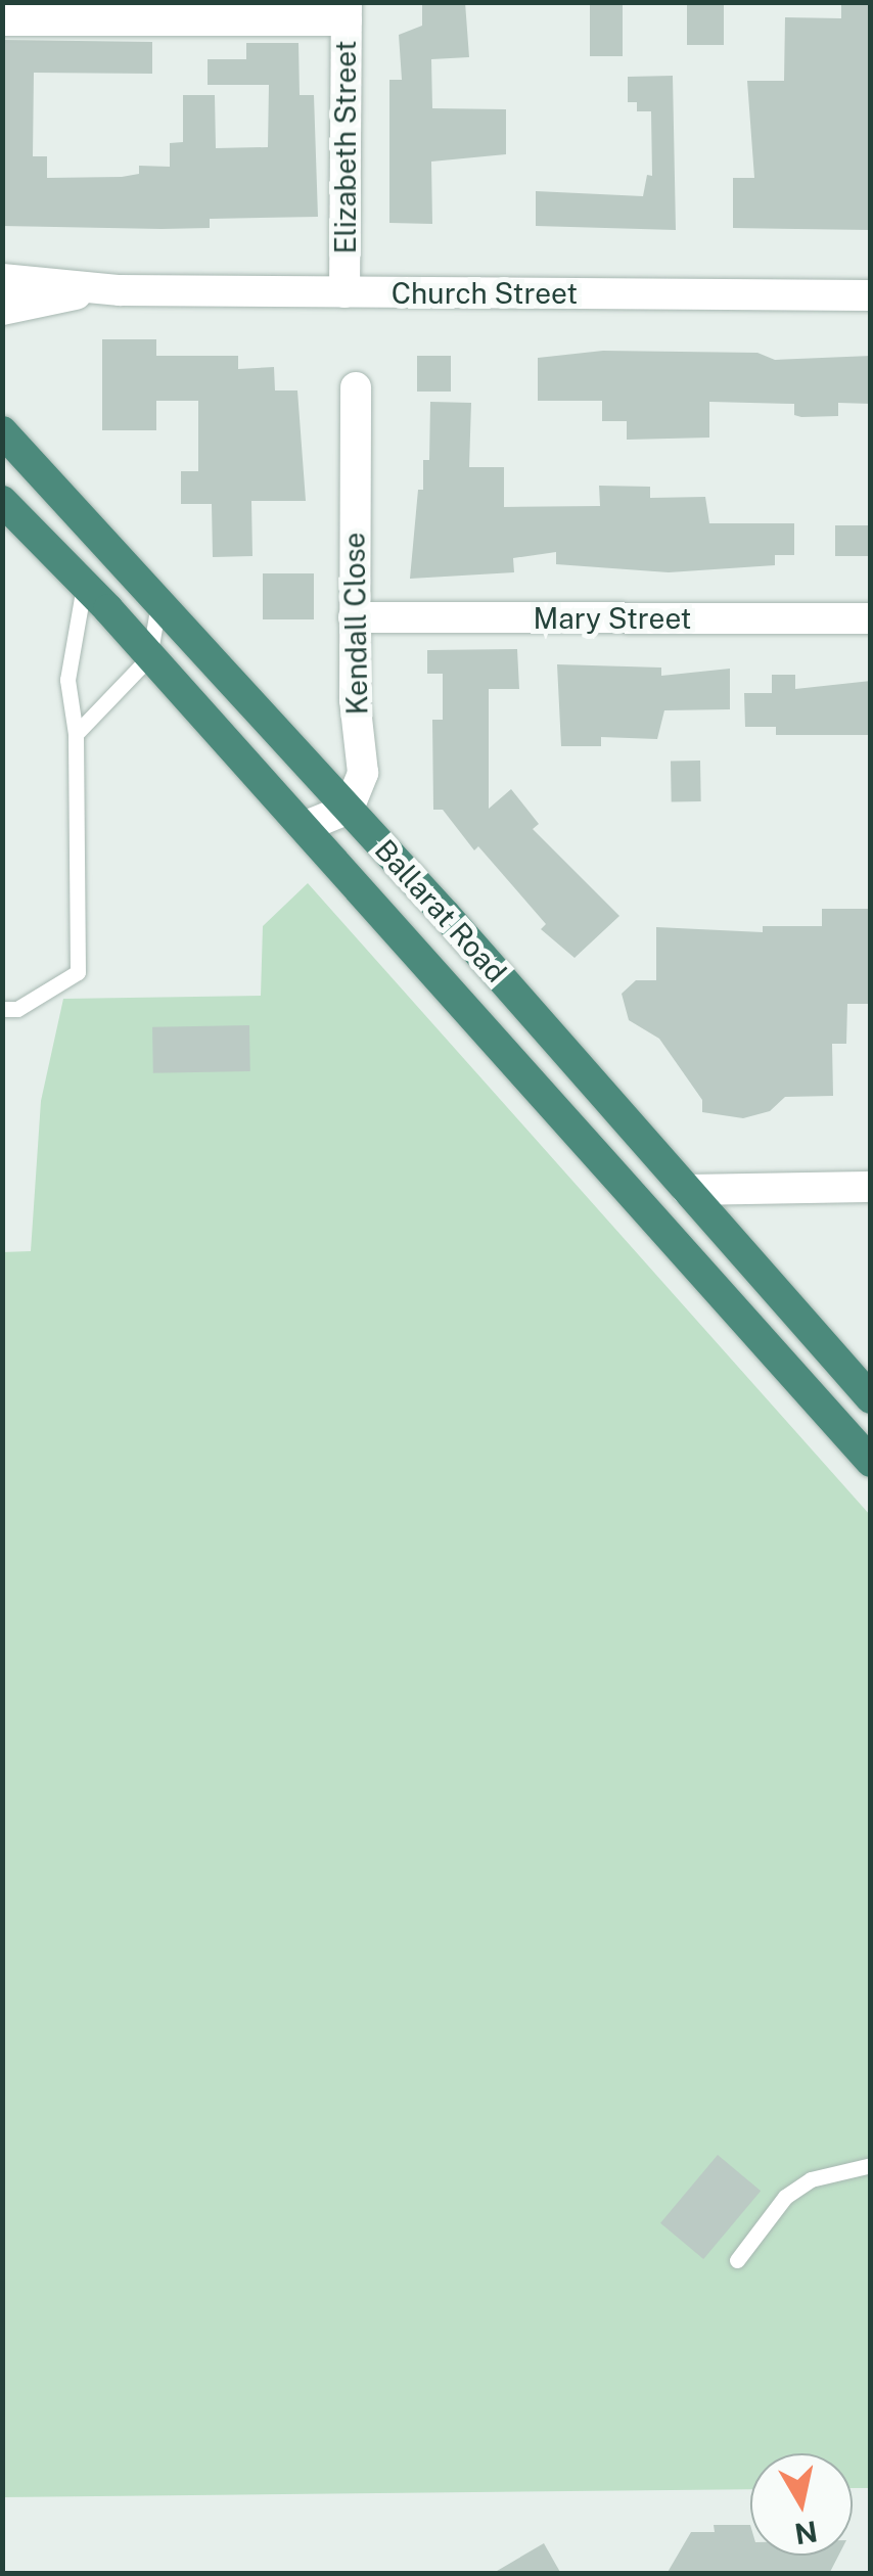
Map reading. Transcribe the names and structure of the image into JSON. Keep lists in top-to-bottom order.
{
  "streets": {
    "highway": ["Ballarat Road"],
    "street": [
      "Elizabeth Street",
      "Church Street",
      "Mary Street",
      "Kendall Close"
    ]
  },
  "crossings": [
    ["Elizabeth Street", "Church Street"],
    ["Mary Street", "Kendall Close"],
    ["Kendall Close", "Ballarat Road"]
  ],
  "north": "bottom"
}
